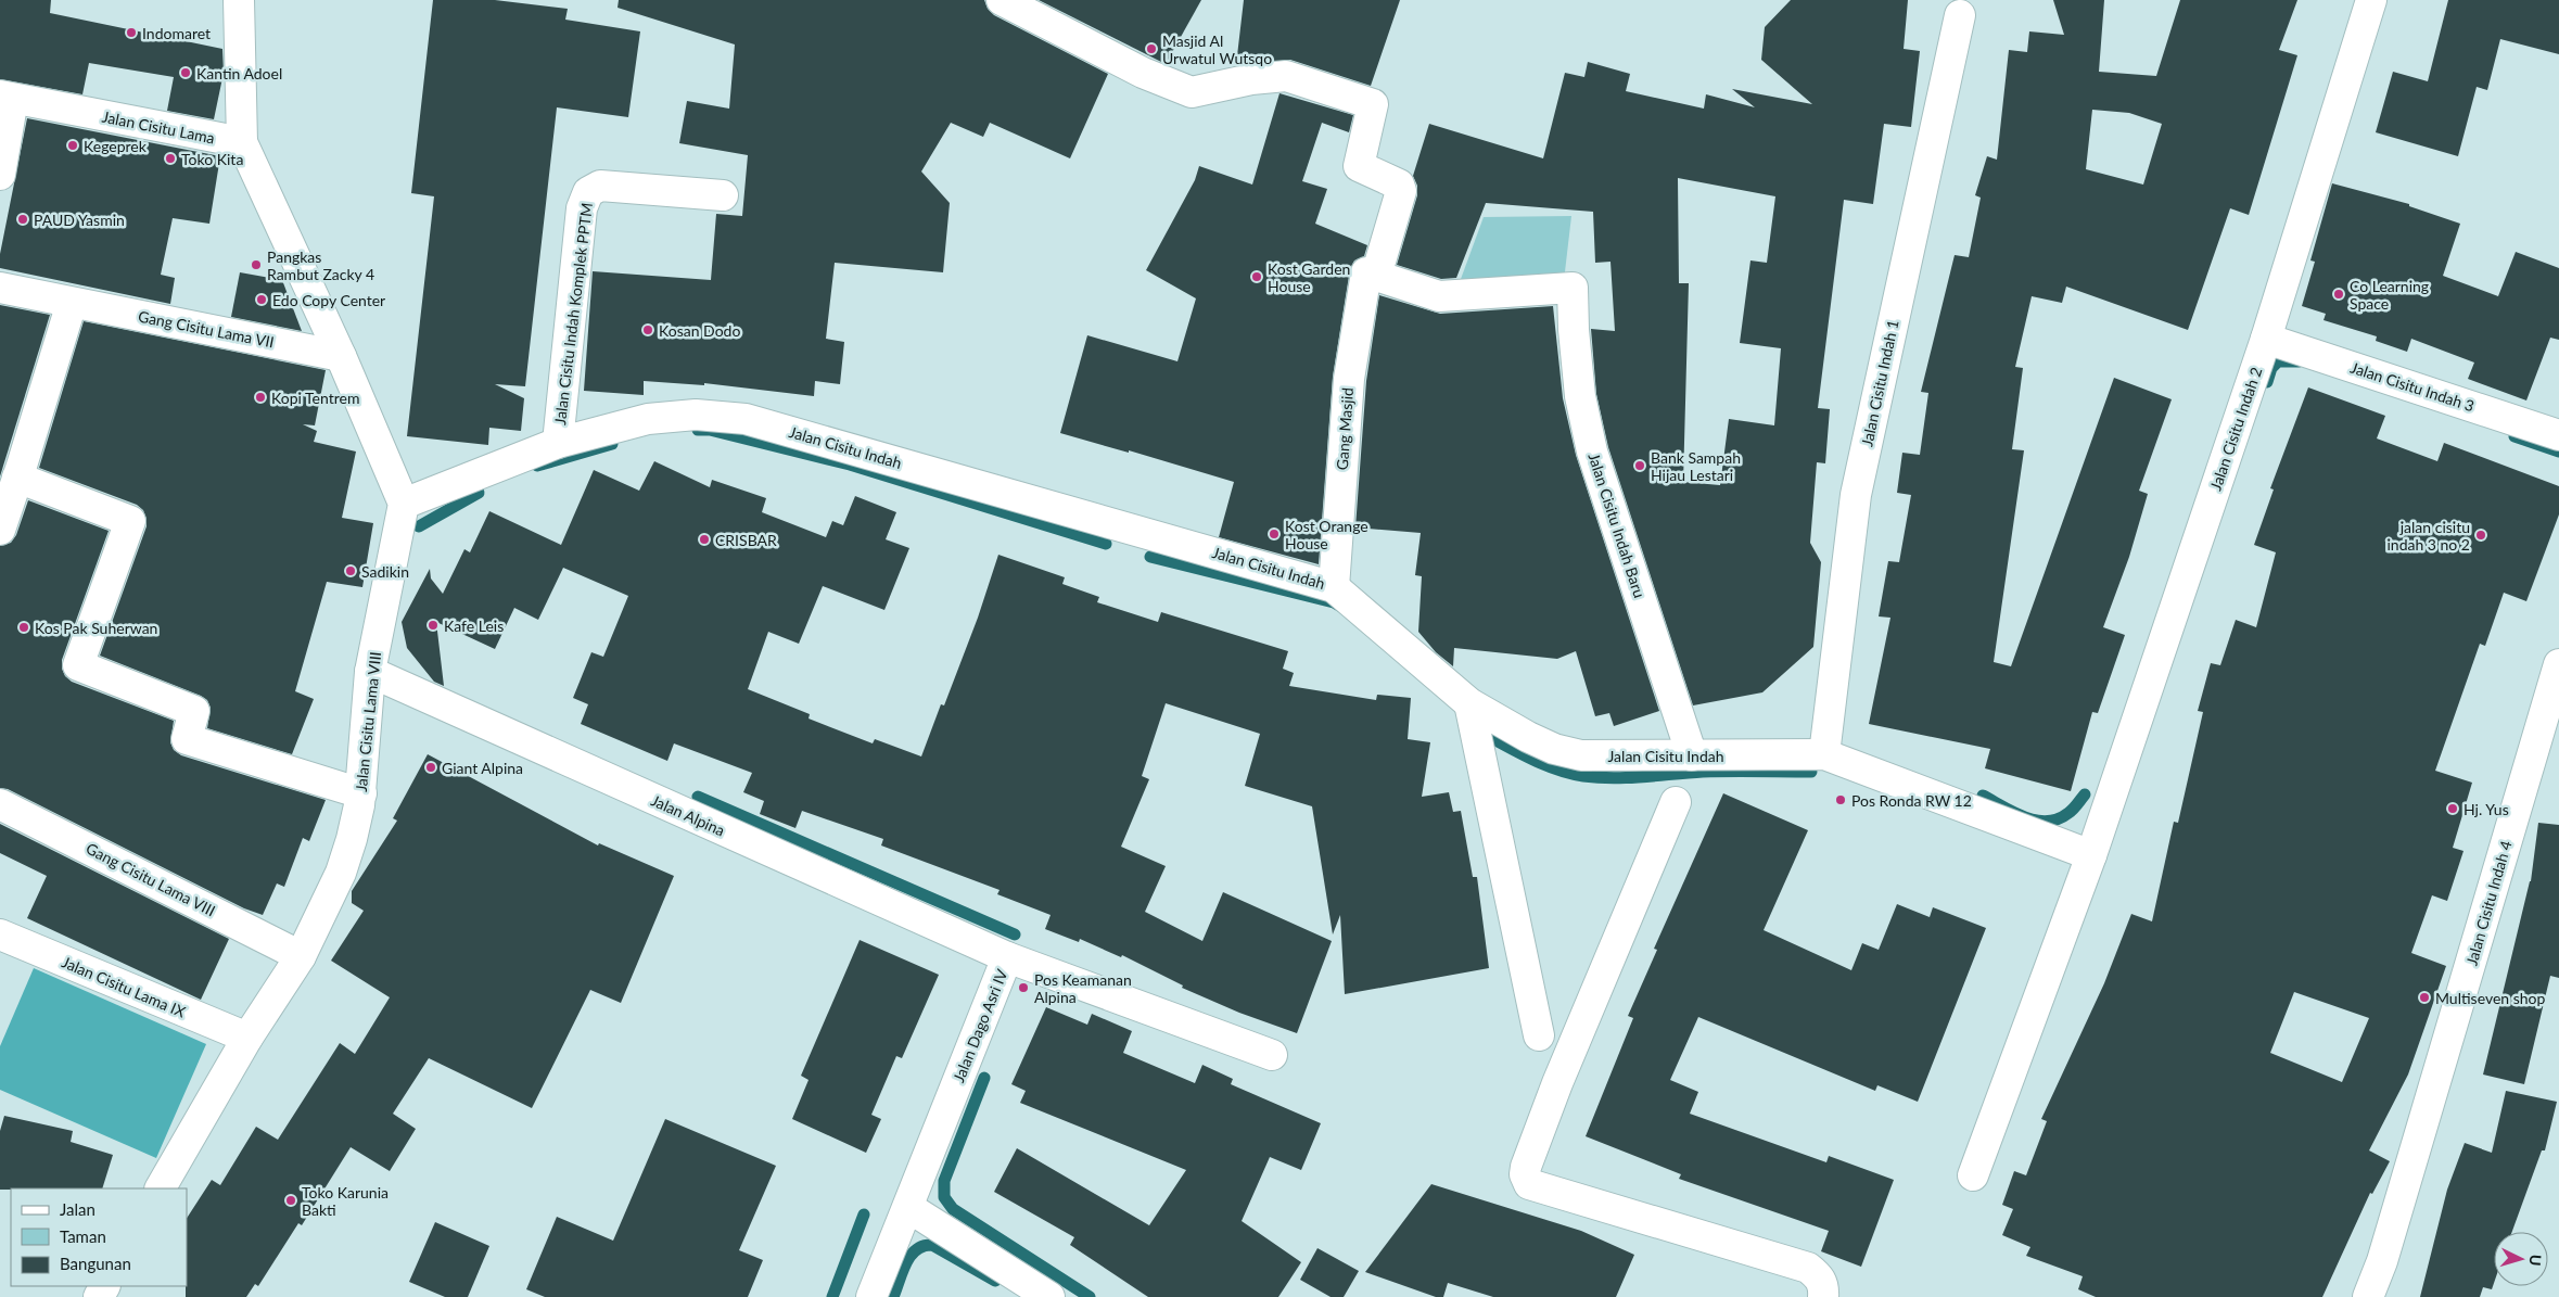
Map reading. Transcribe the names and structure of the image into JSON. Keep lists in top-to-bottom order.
{
  "streets": {
    "street": [
      "Jalan Cisitu Lama",
      "Jalan Cisitu Indah Komplek PPTM",
      "Gang Cisitu Lama VII",
      "Jalan Cisitu Indah 1",
      "Jalan Cisitu Indah 3",
      "Gang Masjid",
      "Jalan Cisitu Indah 2",
      "Jalan Cisitu Indah",
      "Jalan Cisitu Indah Baru",
      "Jalan Cisitu Lama VIII",
      "Jalan Alpina",
      "Gang Cisitu Lama VIII",
      "Jalan Cisitu Indah 4",
      "Jalan Cisitu Lama IX",
      "Jalan Dago Asri IV"
    ]
  },
  "crossings": [
    ["Jalan Cisitu Indah Komplek PPTM", "Jalan Cisitu Indah"],
    ["Jalan Cisitu Indah 1", "Jalan Cisitu Indah"],
    ["Jalan Cisitu Indah 3", "Jalan Cisitu Indah 2"],
    ["Gang Masjid", "Jalan Cisitu Indah"],
    ["Gang Masjid", "Jalan Cisitu Indah Baru"],
    ["Jalan Cisitu Indah 2", "Jalan Cisitu Indah"],
    ["Jalan Cisitu Indah", "Jalan Cisitu Indah Baru"],
    ["Jalan Cisitu Indah", "Jalan Cisitu Lama VIII"],
    ["Jalan Cisitu Lama VIII", "Jalan Alpina"],
    ["Jalan Cisitu Lama VIII", "Gang Cisitu Lama VIII"],
    ["Jalan Cisitu Lama VIII", "Jalan Cisitu Lama IX"],
    ["Jalan Alpina", "Jalan Dago Asri IV"]
  ],
  "places": [
    "Indomaret",
    "Masjid Al Urwatul Wutsqo",
    "Kantin Adoel",
    "Kegeprek",
    "Toko Kita",
    "PAUD Yasmin",
    "Pangkas Rambut Zacky 4",
    "Kost Garden House",
    "Co Learning Space",
    "Edo Copy Center",
    "Kosan Dodo",
    "Kopi Tentrem",
    "Bank Sampah Hijau Lestari",
    "Kost Orange House",
    "jalan cisitu indah 3 no 2",
    "CRISBAR",
    "Sadikin",
    "Kafe Leis",
    "Kos Pak Suherwan",
    "Giant Alpina",
    "Pos Ronda RW 12",
    "Hj. Yus",
    "Pos Keamanan Alpina",
    "Multiseven shop",
    "Toko Karunia Bakti"
  ],
  "legend": ["Jalan", "Taman", "Bangunan"],
  "north": "right"
}
